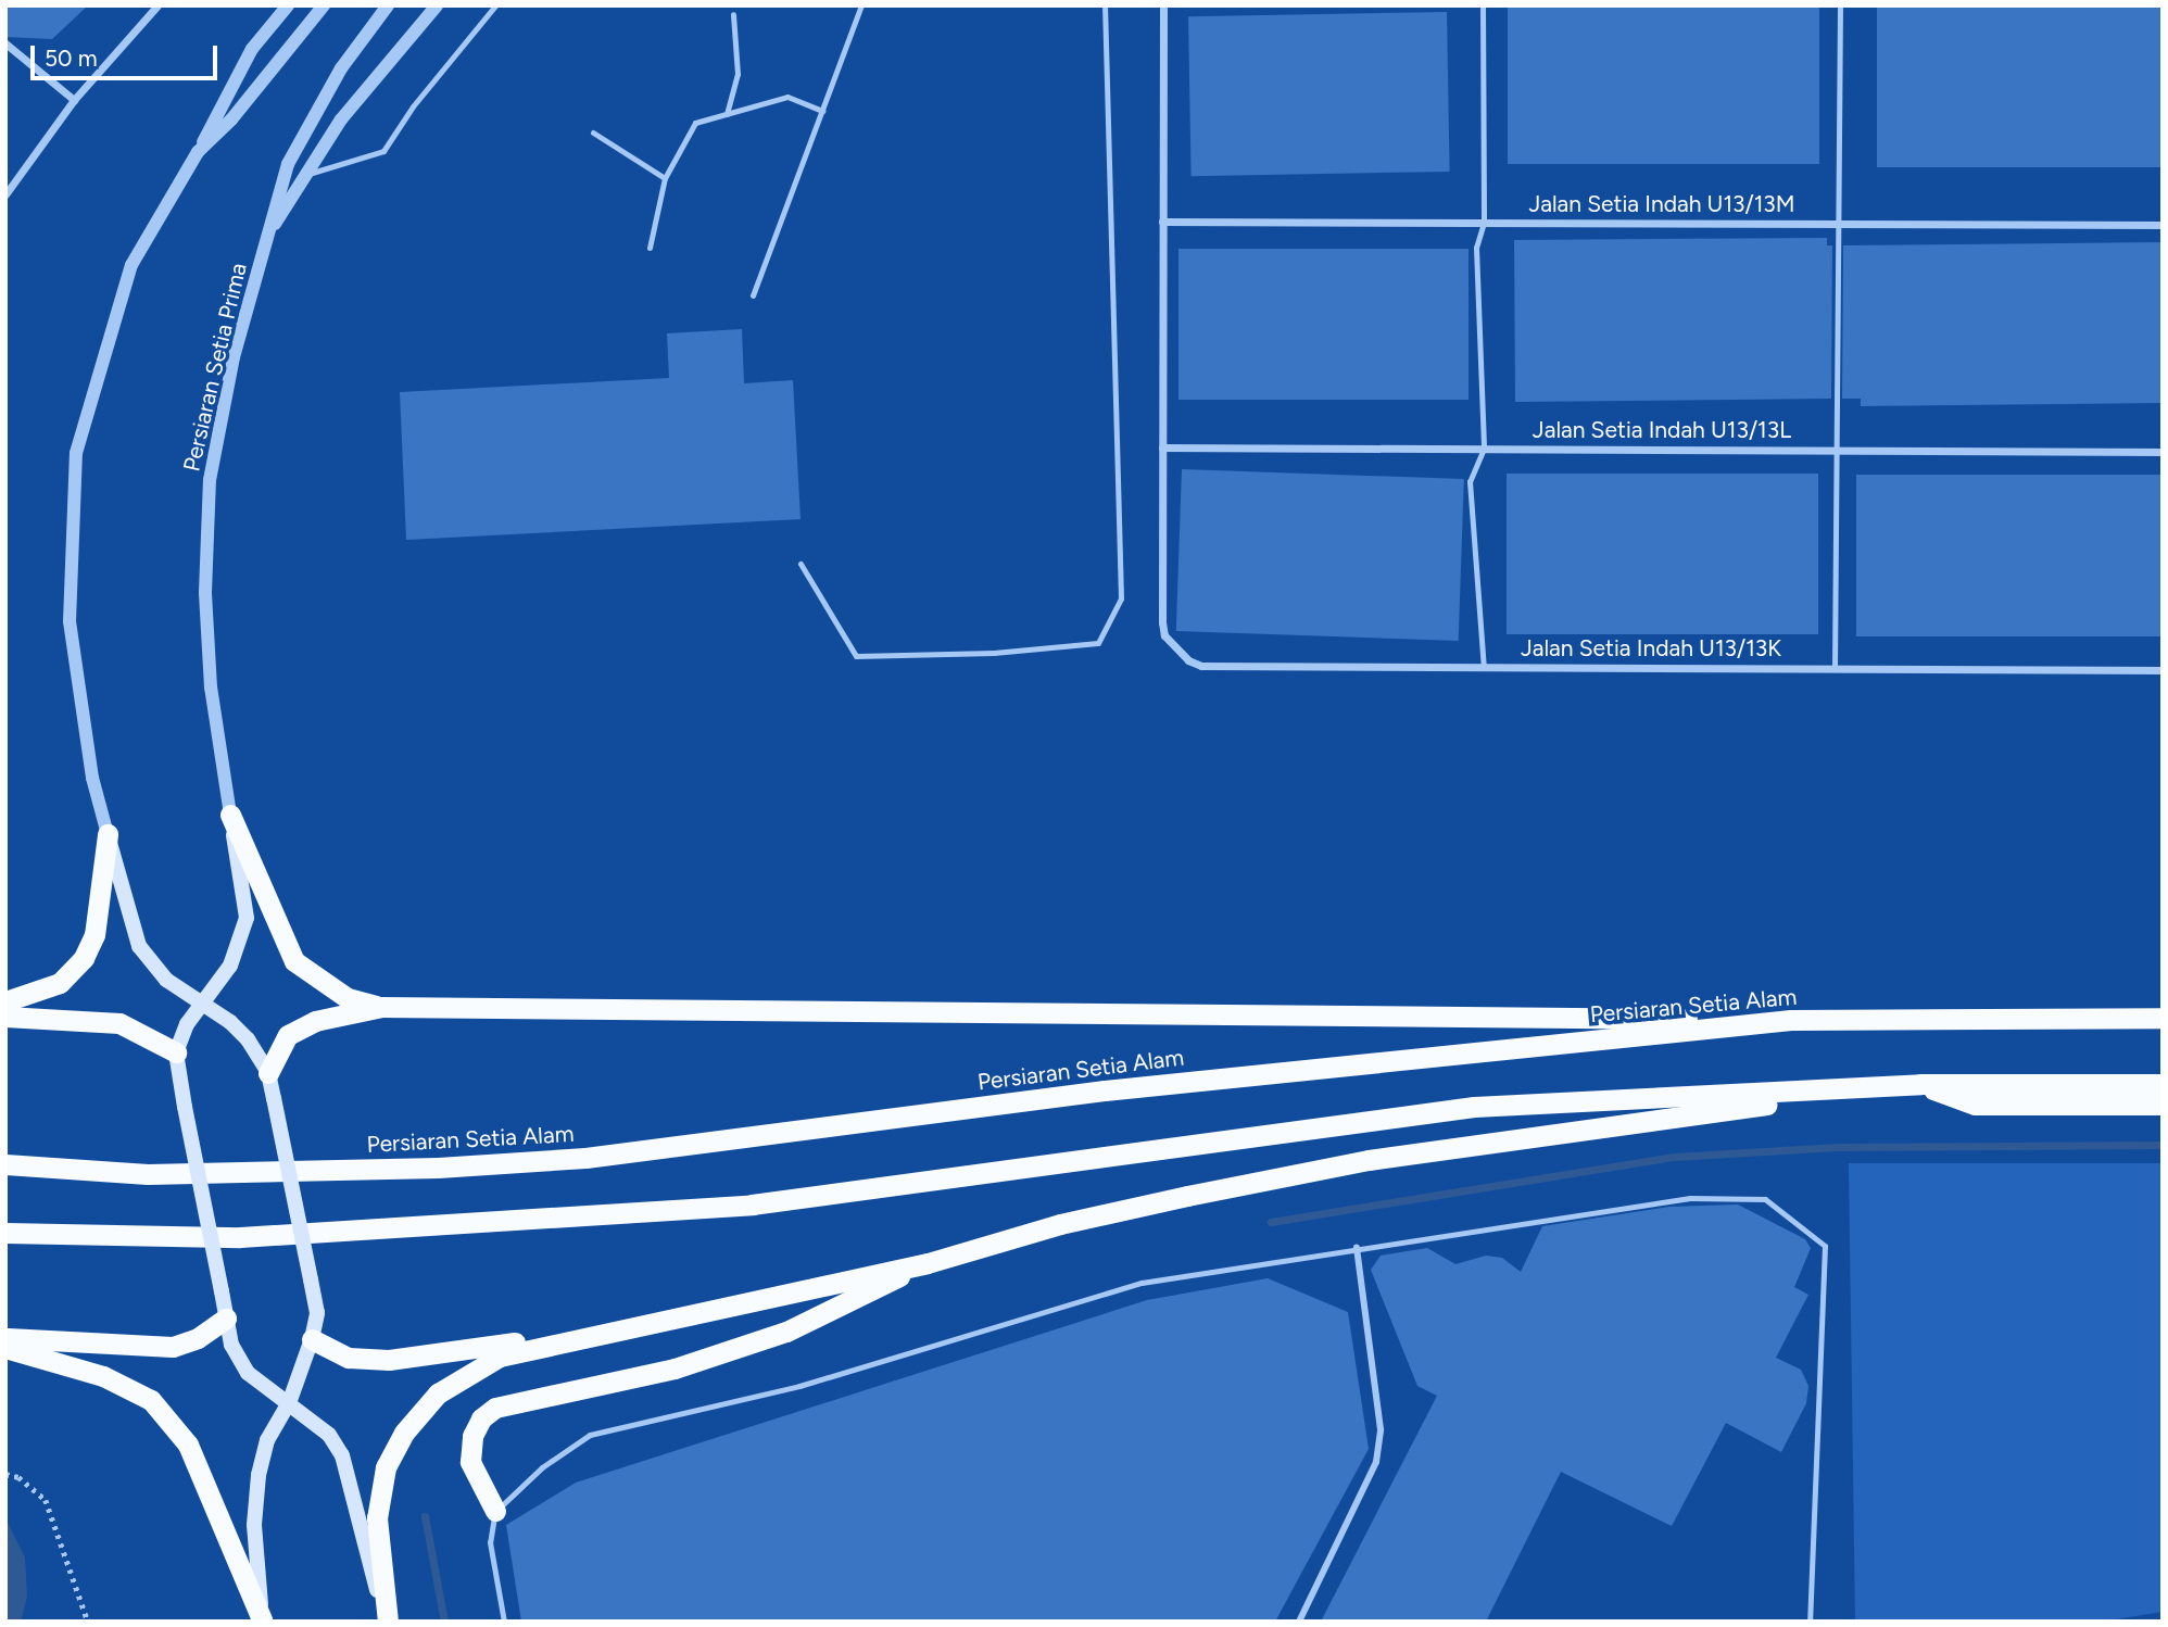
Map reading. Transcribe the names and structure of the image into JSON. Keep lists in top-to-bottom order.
{
  "streets": {
    "highway": ["Persiaran Setia Alam"],
    "street": [
      "Jalan Setia Indah U13/13M",
      "Persiaran Setia Prima",
      "Jalan Setia Indah U13/13L",
      "Jalan Setia Indah U13/13K"
    ]
  },
  "crossings": [
    ["Jalan Setia Indah U13/13L", "Jalan Setia Indah U13/13K"]
  ],
  "scale_bar": "50 m"
}
